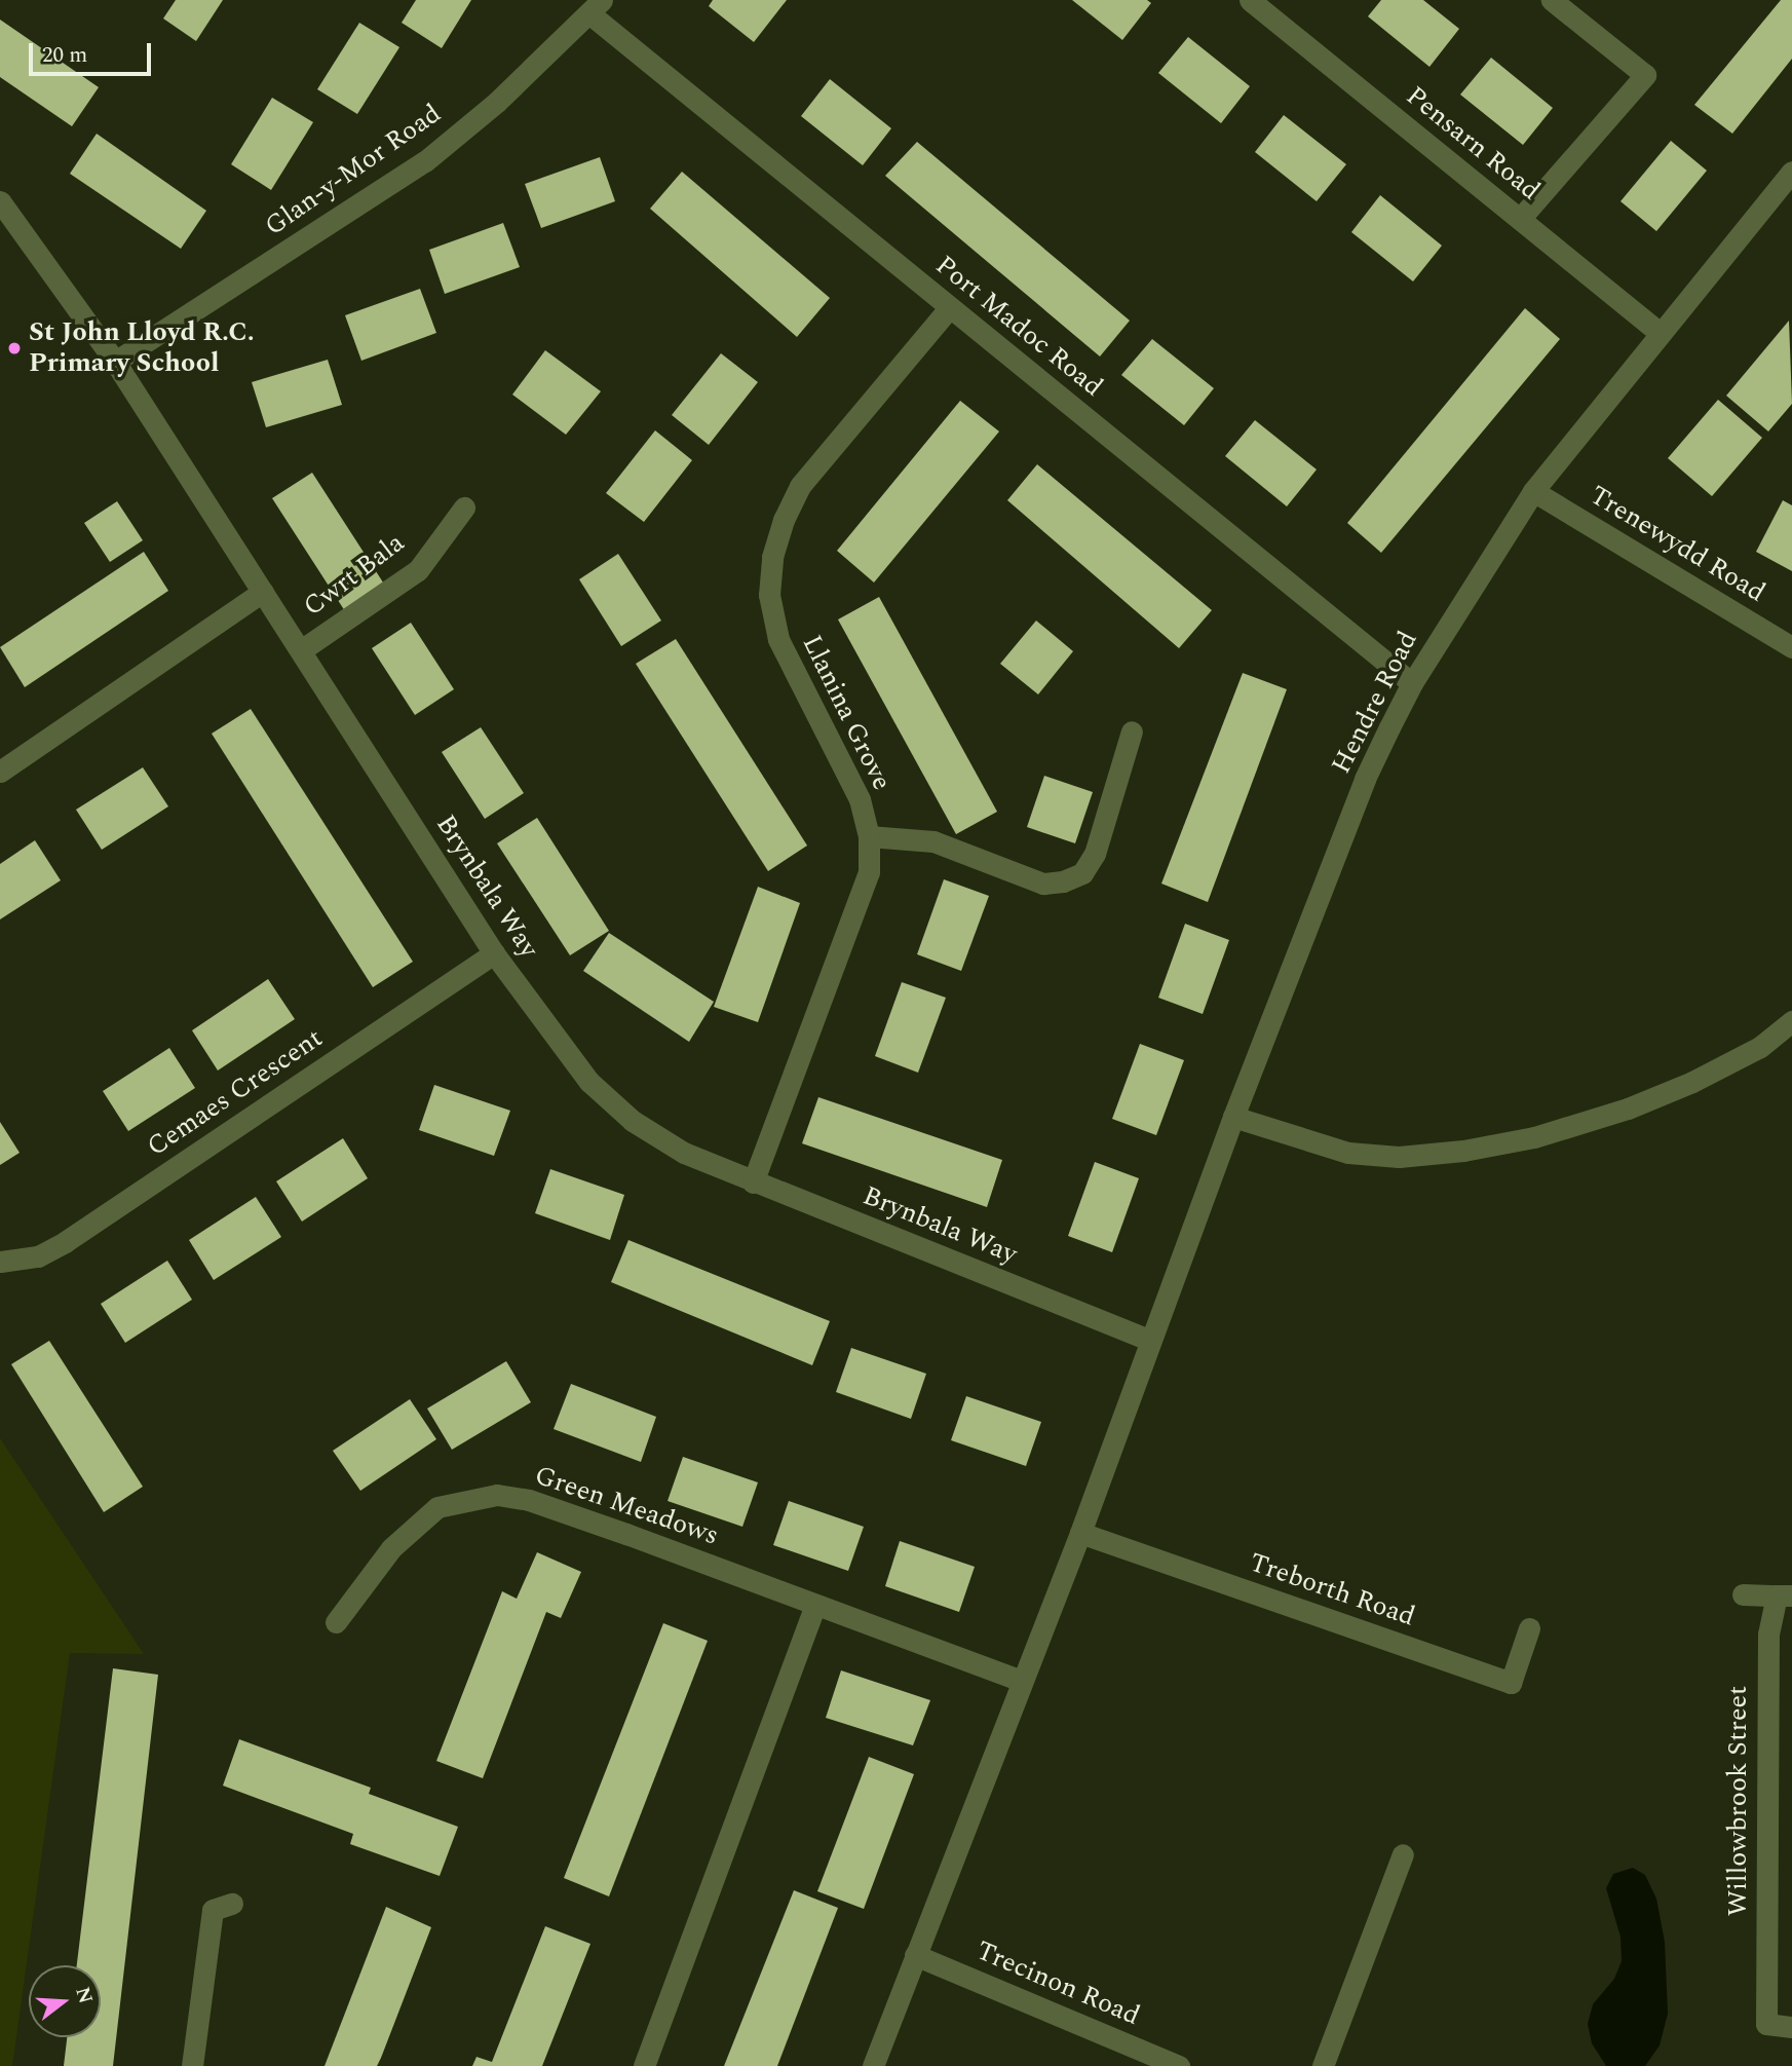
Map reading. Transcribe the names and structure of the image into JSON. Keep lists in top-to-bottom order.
{
  "streets": {
    "street": [
      "Pensarn Road",
      "Glan-y-Mor Road",
      "Port Madoc Road",
      "Trenewydd Road",
      "Cwrt Bala",
      "Hendre Road",
      "Llanina Grove",
      "Brynbala Way",
      "Cemaes Crescent",
      "Green Meadows",
      "Treborth Road",
      "Willowbrook Street",
      "Trecinon Road"
    ]
  },
  "crossings": [
    ["Pensarn Road", "Hendre Road"],
    ["Glan-y-Mor Road", "Port Madoc Road"],
    ["Glan-y-Mor Road", "Brynbala Way"],
    ["Port Madoc Road", "Hendre Road"],
    ["Port Madoc Road", "Llanina Grove"],
    ["Trenewydd Road", "Hendre Road"],
    ["Cwrt Bala", "Brynbala Way"],
    ["Hendre Road", "Brynbala Way"],
    ["Hendre Road", "Green Meadows"],
    ["Hendre Road", "Treborth Road"],
    ["Hendre Road", "Trecinon Road"],
    ["Llanina Grove", "Brynbala Way"],
    ["Brynbala Way", "Cemaes Crescent"]
  ],
  "places": ["St John Lloyd R.C. Primary School"],
  "scale_bar": "20 m",
  "north": "right"
}
